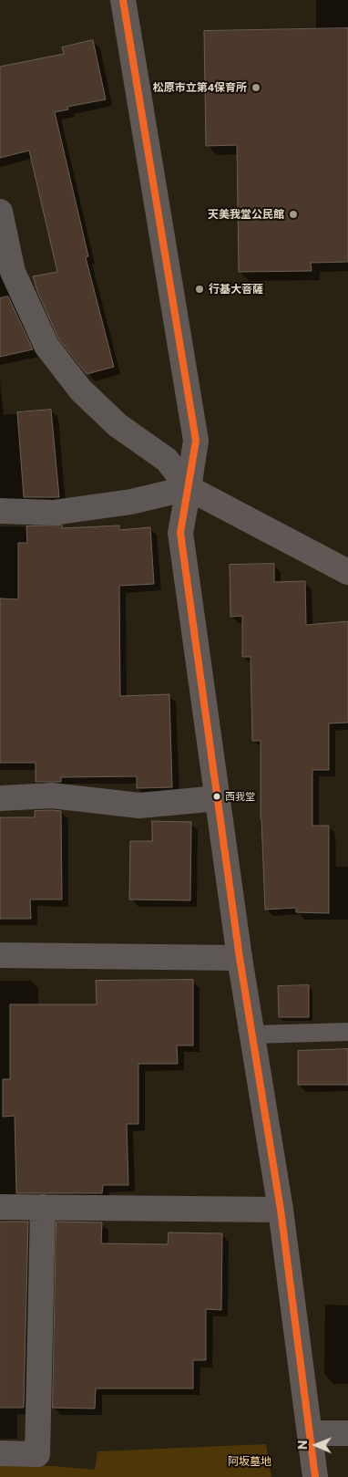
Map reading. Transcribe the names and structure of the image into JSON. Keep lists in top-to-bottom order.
{
  "parks": ["阿坂墓地"],
  "places": [
    "松原市立第4保育所",
    "天美我堂公民館",
    "行基大菩薩",
    "西我堂"
  ],
  "north": "left"
}
